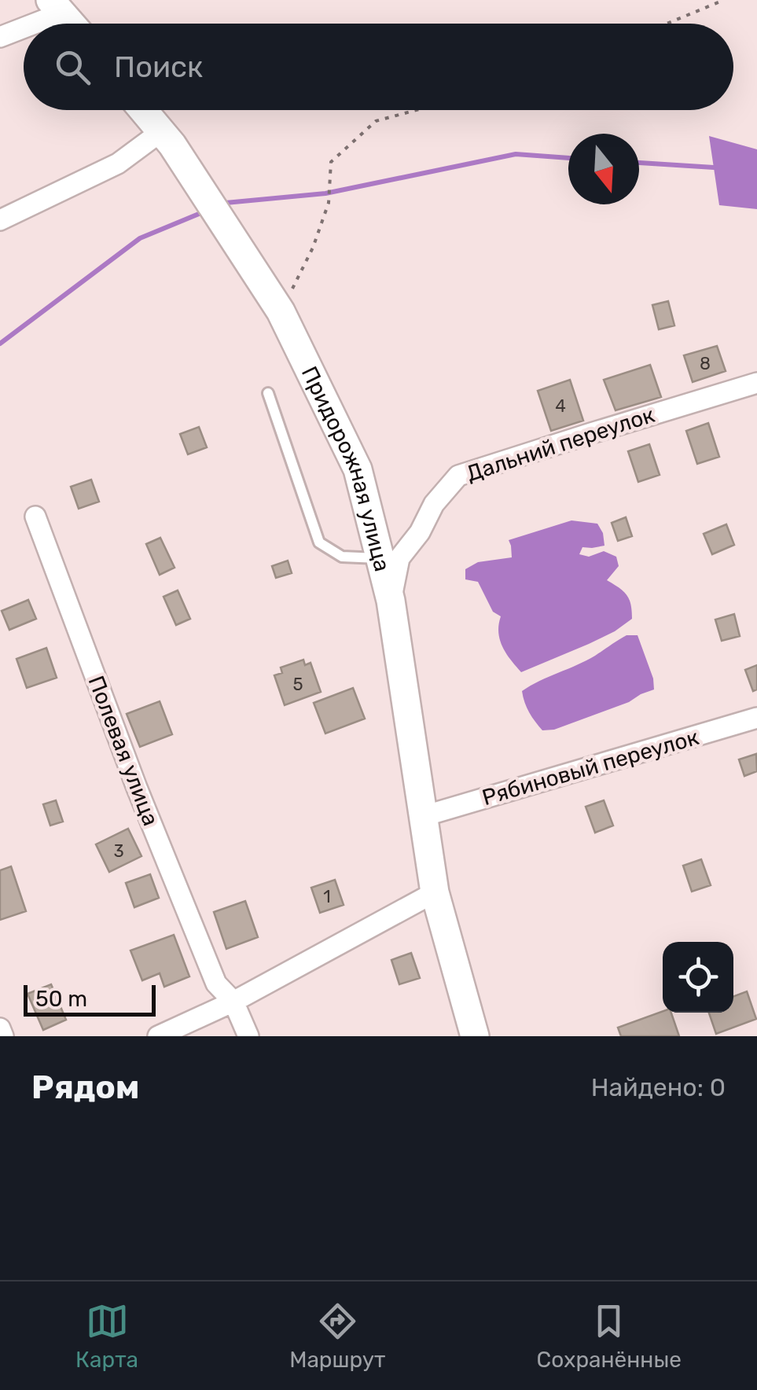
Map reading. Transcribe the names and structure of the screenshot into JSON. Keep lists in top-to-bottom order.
{
  "streets": {
    "street": [
      "Дальний переулок",
      "Придорожная улица",
      "Полевая улица",
      "Рябиновый переулок"
    ]
  },
  "crossings": [
    ["Дальний переулок", "Придорожная улица"],
    ["Придорожная улица", "Рябиновый переулок"]
  ],
  "house_numbers": [
    "8",
    "4",
    "5",
    "3",
    "1"
  ],
  "scale_bar": "50 m",
  "north": "bottom",
  "page": {
    "search": "Поиск",
    "scale": "50 m",
    "heading": ["Рядом", "Найдено: 0"],
    "nav": ["Карта", "Маршрут", "Сохранённые"]
  }
}
